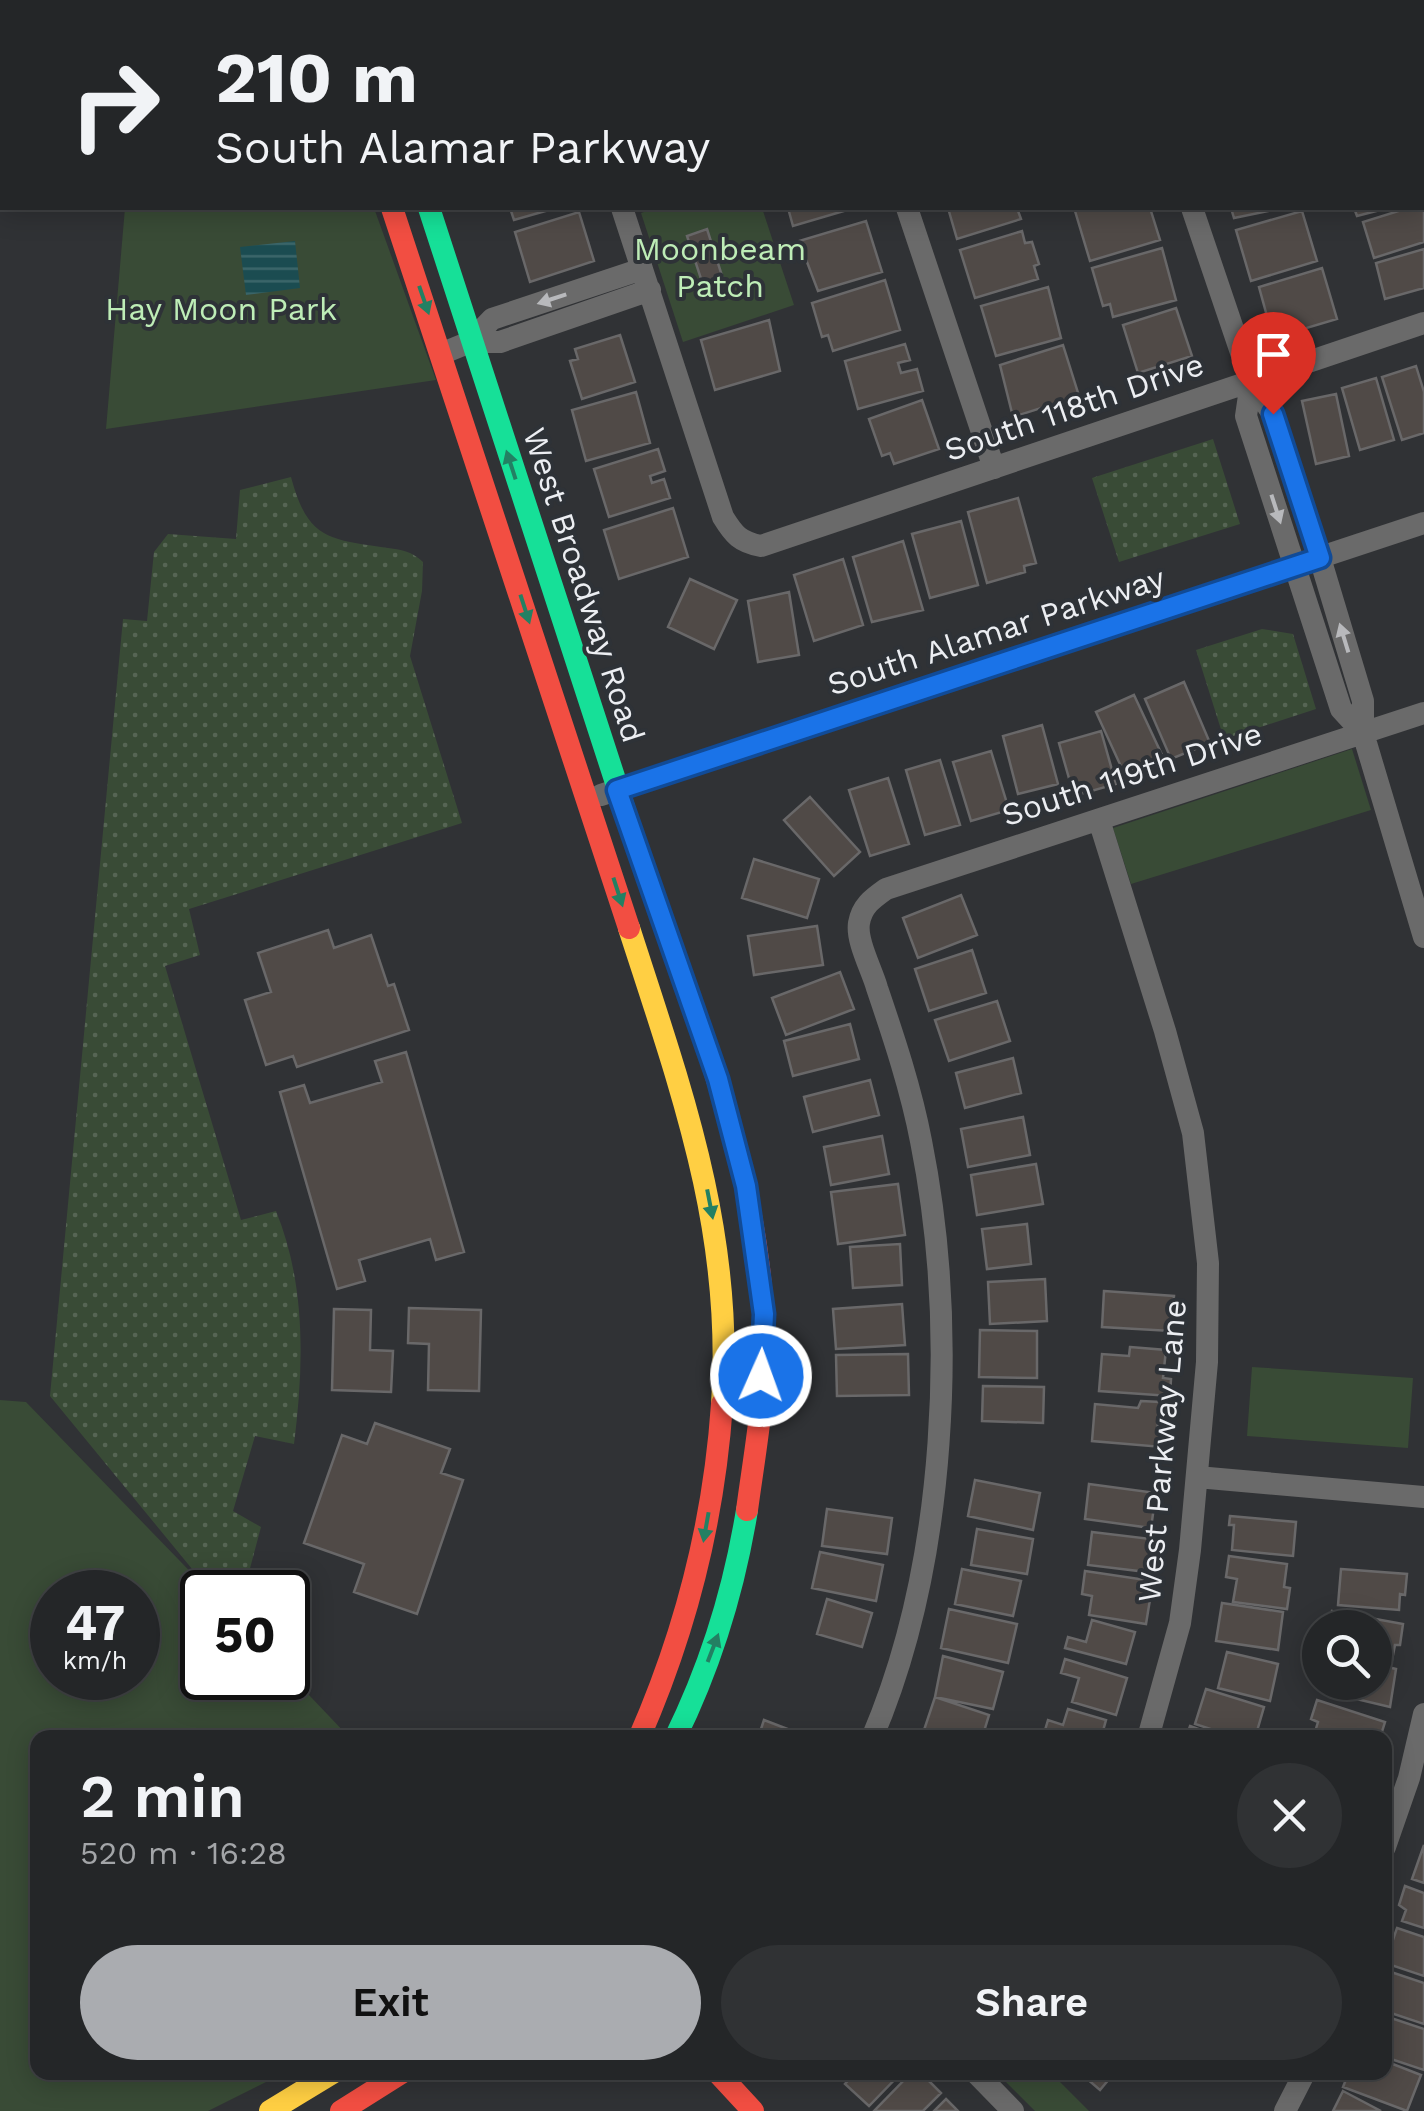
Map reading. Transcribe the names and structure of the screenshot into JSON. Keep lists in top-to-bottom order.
{
  "streets": {
    "main road": ["West Broadway Road"],
    "street": [
      "South 118th Drive",
      "South Alamar Parkway",
      "South 119th Drive",
      "West Parkway Lane"
    ]
  },
  "crossings": [
    ["West Broadway Road", "South Alamar Parkway"],
    ["South 119th Drive", "West Parkway Lane"]
  ],
  "parks": ["Moonbeam Patch", "Hay Moon Park"],
  "page": {
    "turn": ["210 m", "South Alamar Parkway"],
    "speed": "47 km/h",
    "limit": "50",
    "heading": ["2 min", "520 m · 16:28"],
    "buttons": ["Exit", "Share"]
  }
}
